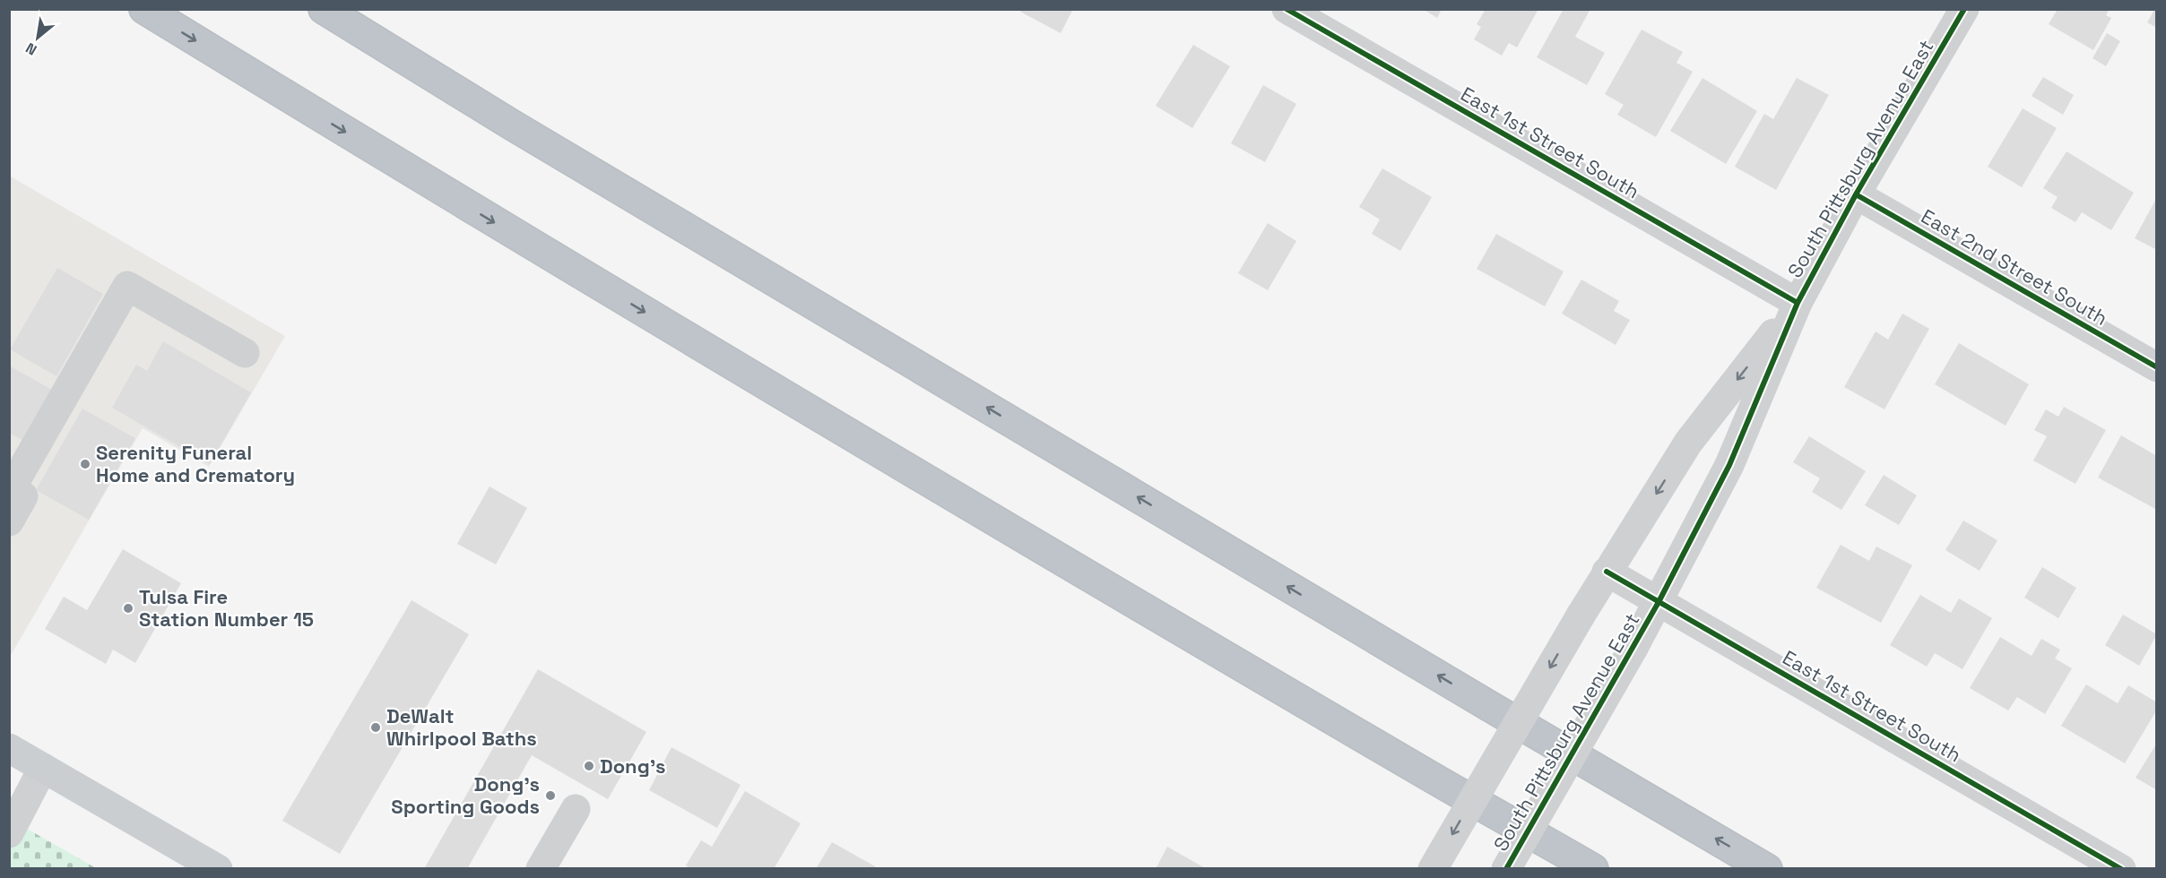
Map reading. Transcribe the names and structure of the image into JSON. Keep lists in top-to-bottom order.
{
  "streets": {
    "street": ["East 1st Street South", "South Pittsburg Avenue East", "East 2nd Street South"]
  },
  "crossings": [
    ["East 1st Street South", "South Pittsburg Avenue East"],
    ["South Pittsburg Avenue East", "East 2nd Street South"]
  ],
  "places": [
    "Serenity Funeral Home and Crematory",
    "Tulsa Fire Station Number 15",
    "DeWalt Whirlpool Baths",
    "Dong's",
    "Dong's Sporting Goods"
  ],
  "north": "bottom left"
}
